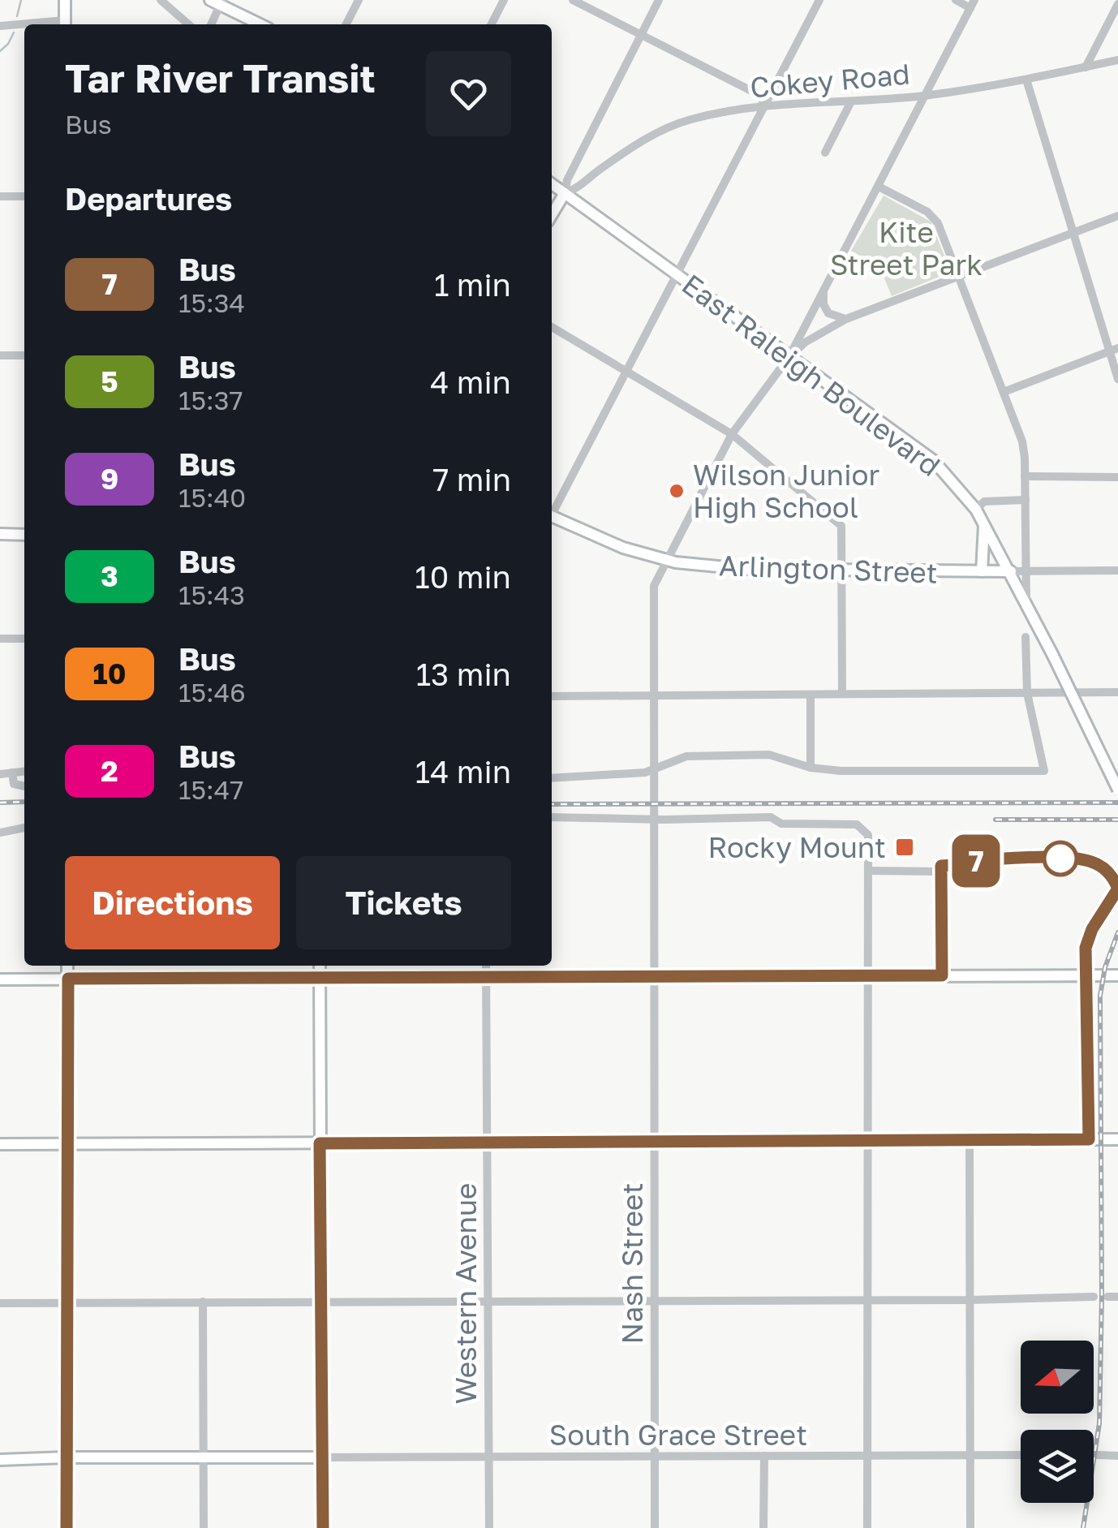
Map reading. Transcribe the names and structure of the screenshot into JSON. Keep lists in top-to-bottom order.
{
  "streets": {
    "main road": ["East Raleigh Boulevard", "Arlington Street"],
    "street": [
      "Cokey Road",
      "Nash Street",
      "Western Avenue",
      "South Grace Street"
    ]
  },
  "crossings": [
    ["Cokey Road", "East Raleigh Boulevard"],
    ["East Raleigh Boulevard", "Arlington Street"],
    ["East Raleigh Boulevard", "Nash Street"],
    ["Arlington Street", "Nash Street"],
    ["Nash Street", "South Grace Street"],
    ["Western Avenue", "South Grace Street"]
  ],
  "parks": ["Kite Street Park"],
  "places": {
    "other": ["Wilson Junior High School"],
    "transit": ["Rocky Mount"]
  },
  "lines": ["bus line 7"],
  "north": "left",
  "page": {
    "on_map": "7",
    "heading": [
      ["Tar River Transit", "Bus"],
      "Departures"
    ],
    "list": [
      {
        "mark": "7",
        "name": "Bus",
        "note": "15:34",
        "value": "1 min"
      },
      {
        "mark": "5",
        "name": "Bus",
        "note": "15:37",
        "value": "4 min"
      },
      {
        "mark": "9",
        "name": "Bus",
        "note": "15:40",
        "value": "7 min"
      },
      {
        "mark": "3",
        "name": "Bus",
        "note": "15:43",
        "value": "10 min"
      },
      {
        "mark": "10",
        "name": "Bus",
        "note": "15:46",
        "value": "13 min"
      },
      {
        "mark": "2",
        "name": "Bus",
        "note": "15:47",
        "value": "14 min"
      }
    ],
    "buttons": ["Directions", "Tickets"]
  }
}
